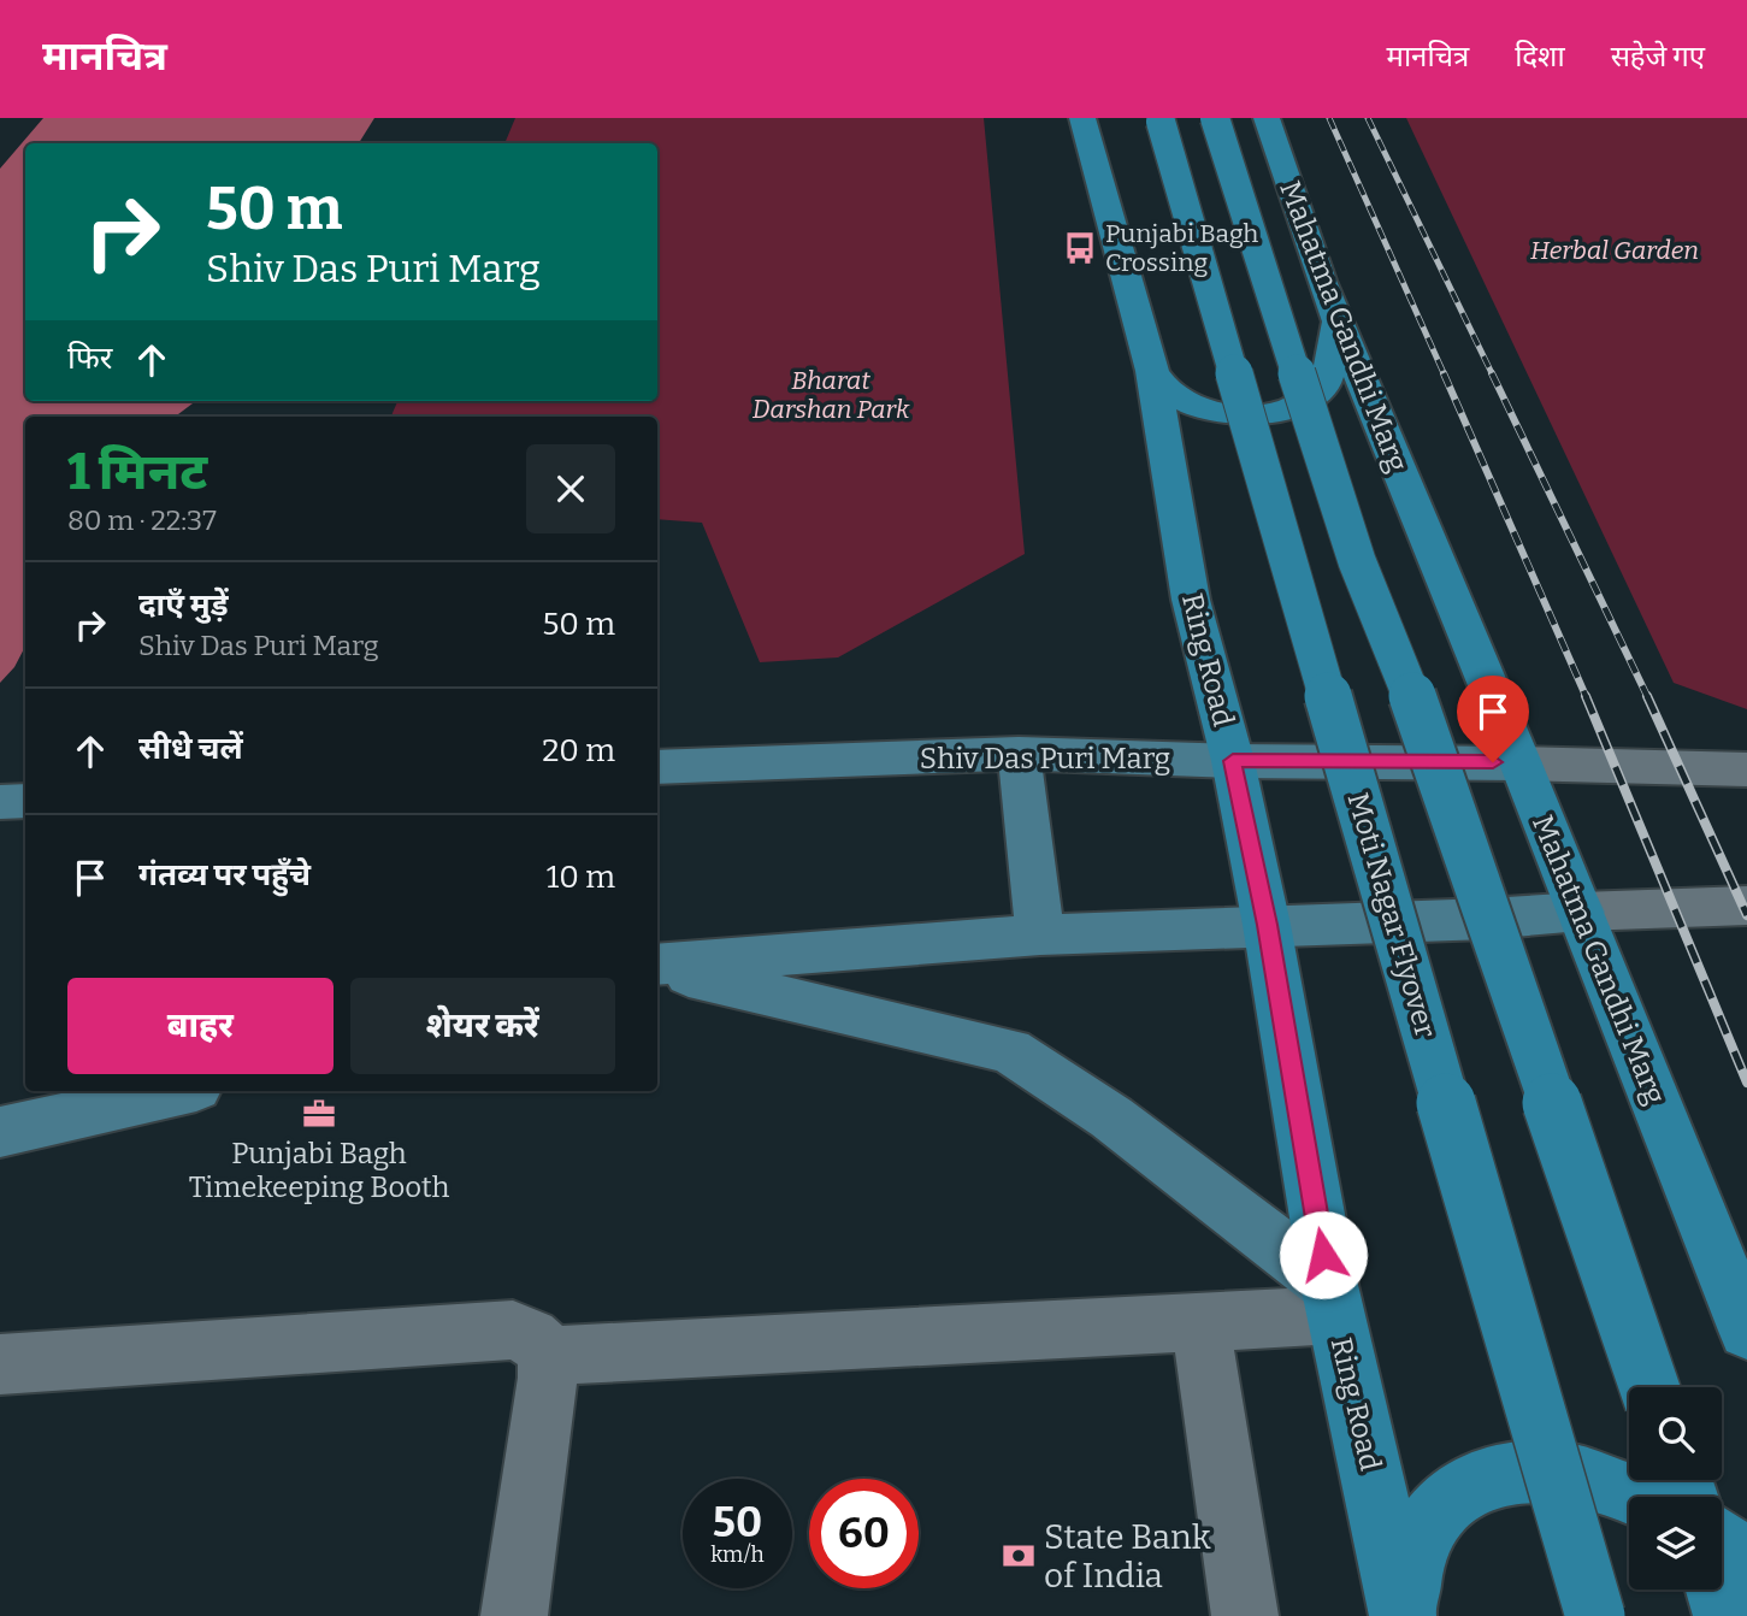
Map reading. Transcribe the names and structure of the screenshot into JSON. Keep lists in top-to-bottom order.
{
  "streets": {
    "main road": [
      "Mahatma Gandhi Marg",
      "Ring Road",
      "Shiv Das Puri Marg",
      "Moti Nagar Flyover"
    ]
  },
  "crossings": [
    ["Mahatma Gandhi Marg", "Shiv Das Puri Marg"],
    ["Ring Road", "Shiv Das Puri Marg"]
  ],
  "parks": ["Herbal Garden", "Bharat Darshan Park"],
  "places": {
    "bus stop": ["Punjabi Bagh Crossing"],
    "office": ["Punjabi Bagh Timekeeping Booth"],
    "bank": ["State Bank of India"]
  },
  "page": {
    "header": "मानचित्र",
    "nav": ["मानचित्र", "दिशा", "सहेजे गए"],
    "turn": ["50 m", "Shiv Das Puri Marg"],
    "then": "फिर",
    "heading": ["1 मिनट", "80 m · 22:37"],
    "list": [
      {
        "name": "दाएँ मुड़ें",
        "note": "Shiv Das Puri Marg",
        "value": "50 m"
      },
      {
        "name": "सीधे चलें",
        "value": "20 m"
      },
      {
        "name": "गंतव्य पर पहुँचे",
        "value": "10 m"
      }
    ],
    "buttons": ["बाहर", "शेयर करें"],
    "speed": "50 km/h",
    "limit": "60"
  }
}
